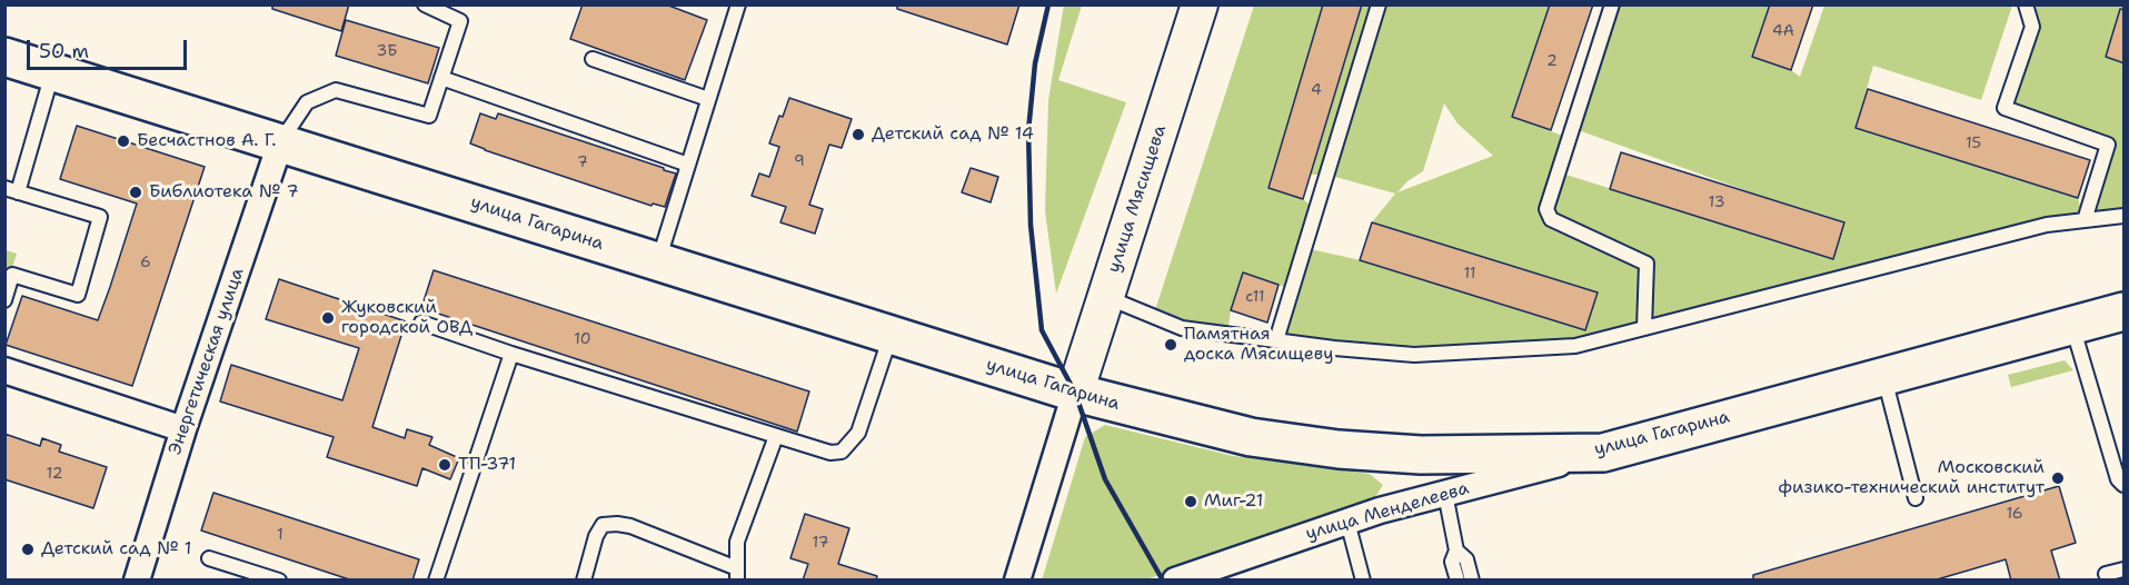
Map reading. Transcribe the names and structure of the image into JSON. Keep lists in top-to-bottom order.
{
  "streets": {
    "main road": ["улица Мясищева", "улица Гагарина"],
    "street": ["Энергетическая улица", "улица Менделеева"]
  },
  "crossings": [
    ["улица Мясищева", "улица Гагарина"],
    ["улица Гагарина", "Энергетическая улица"],
    ["улица Гагарина", "улица Менделеева"]
  ],
  "places": [
    "Детский сад № 14",
    "Бесчастнов А. Г.",
    "Библиотека № 7",
    "Жуковский городской ОВД",
    "Памятная доска Мясищеву",
    "ТП-371",
    "Московский физико-технический институт",
    "Миг-21",
    "Детский сад № 1"
  ],
  "house_numbers": [
    "4А",
    "3Б",
    "2",
    "4",
    "15",
    "9",
    "7",
    "13",
    "6",
    "11",
    "с11",
    "10",
    "12",
    "16",
    "1",
    "17"
  ],
  "scale_bar": "50 m"
}
